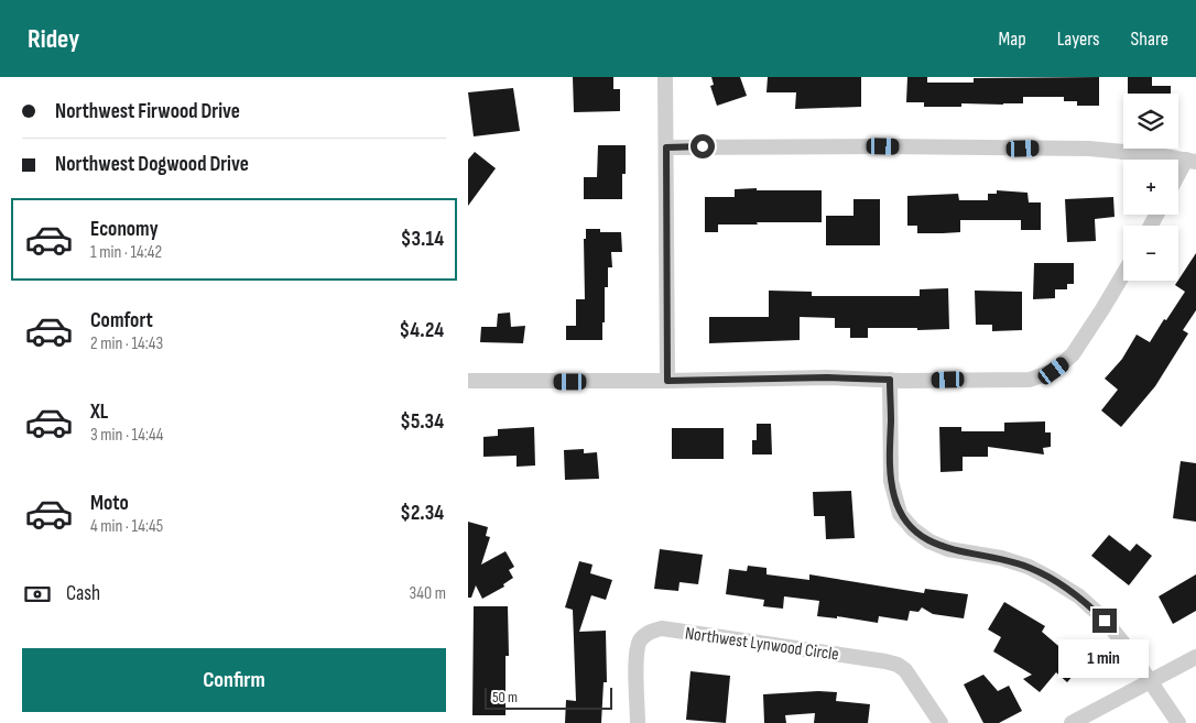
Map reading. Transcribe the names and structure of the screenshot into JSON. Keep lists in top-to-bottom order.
{
  "streets": {
    "street": ["Northwest Lynwood Circle"]
  },
  "scale_bar": "50 m",
  "page": {
    "header": "Ridey",
    "nav": ["Map", "Layers", "Share"],
    "banner": ["Northwest Firwood Drive", "Northwest Dogwood Drive"],
    "map_buttons": ["+", "−"],
    "list": [
      {
        "name": "Economy",
        "note": "1 min · 14:42",
        "value": "$3.14"
      },
      {
        "name": "Comfort",
        "note": "2 min · 14:43",
        "value": "$4.24"
      },
      {
        "name": "XL",
        "note": "3 min · 14:44",
        "value": "$5.34"
      },
      {
        "name": "Moto",
        "note": "4 min · 14:45",
        "value": "$2.34"
      }
    ],
    "pay": ["Cash", "340 m"],
    "buttons": "Confirm",
    "bubble": "1 min",
    "scale": "50 m"
  }
}
